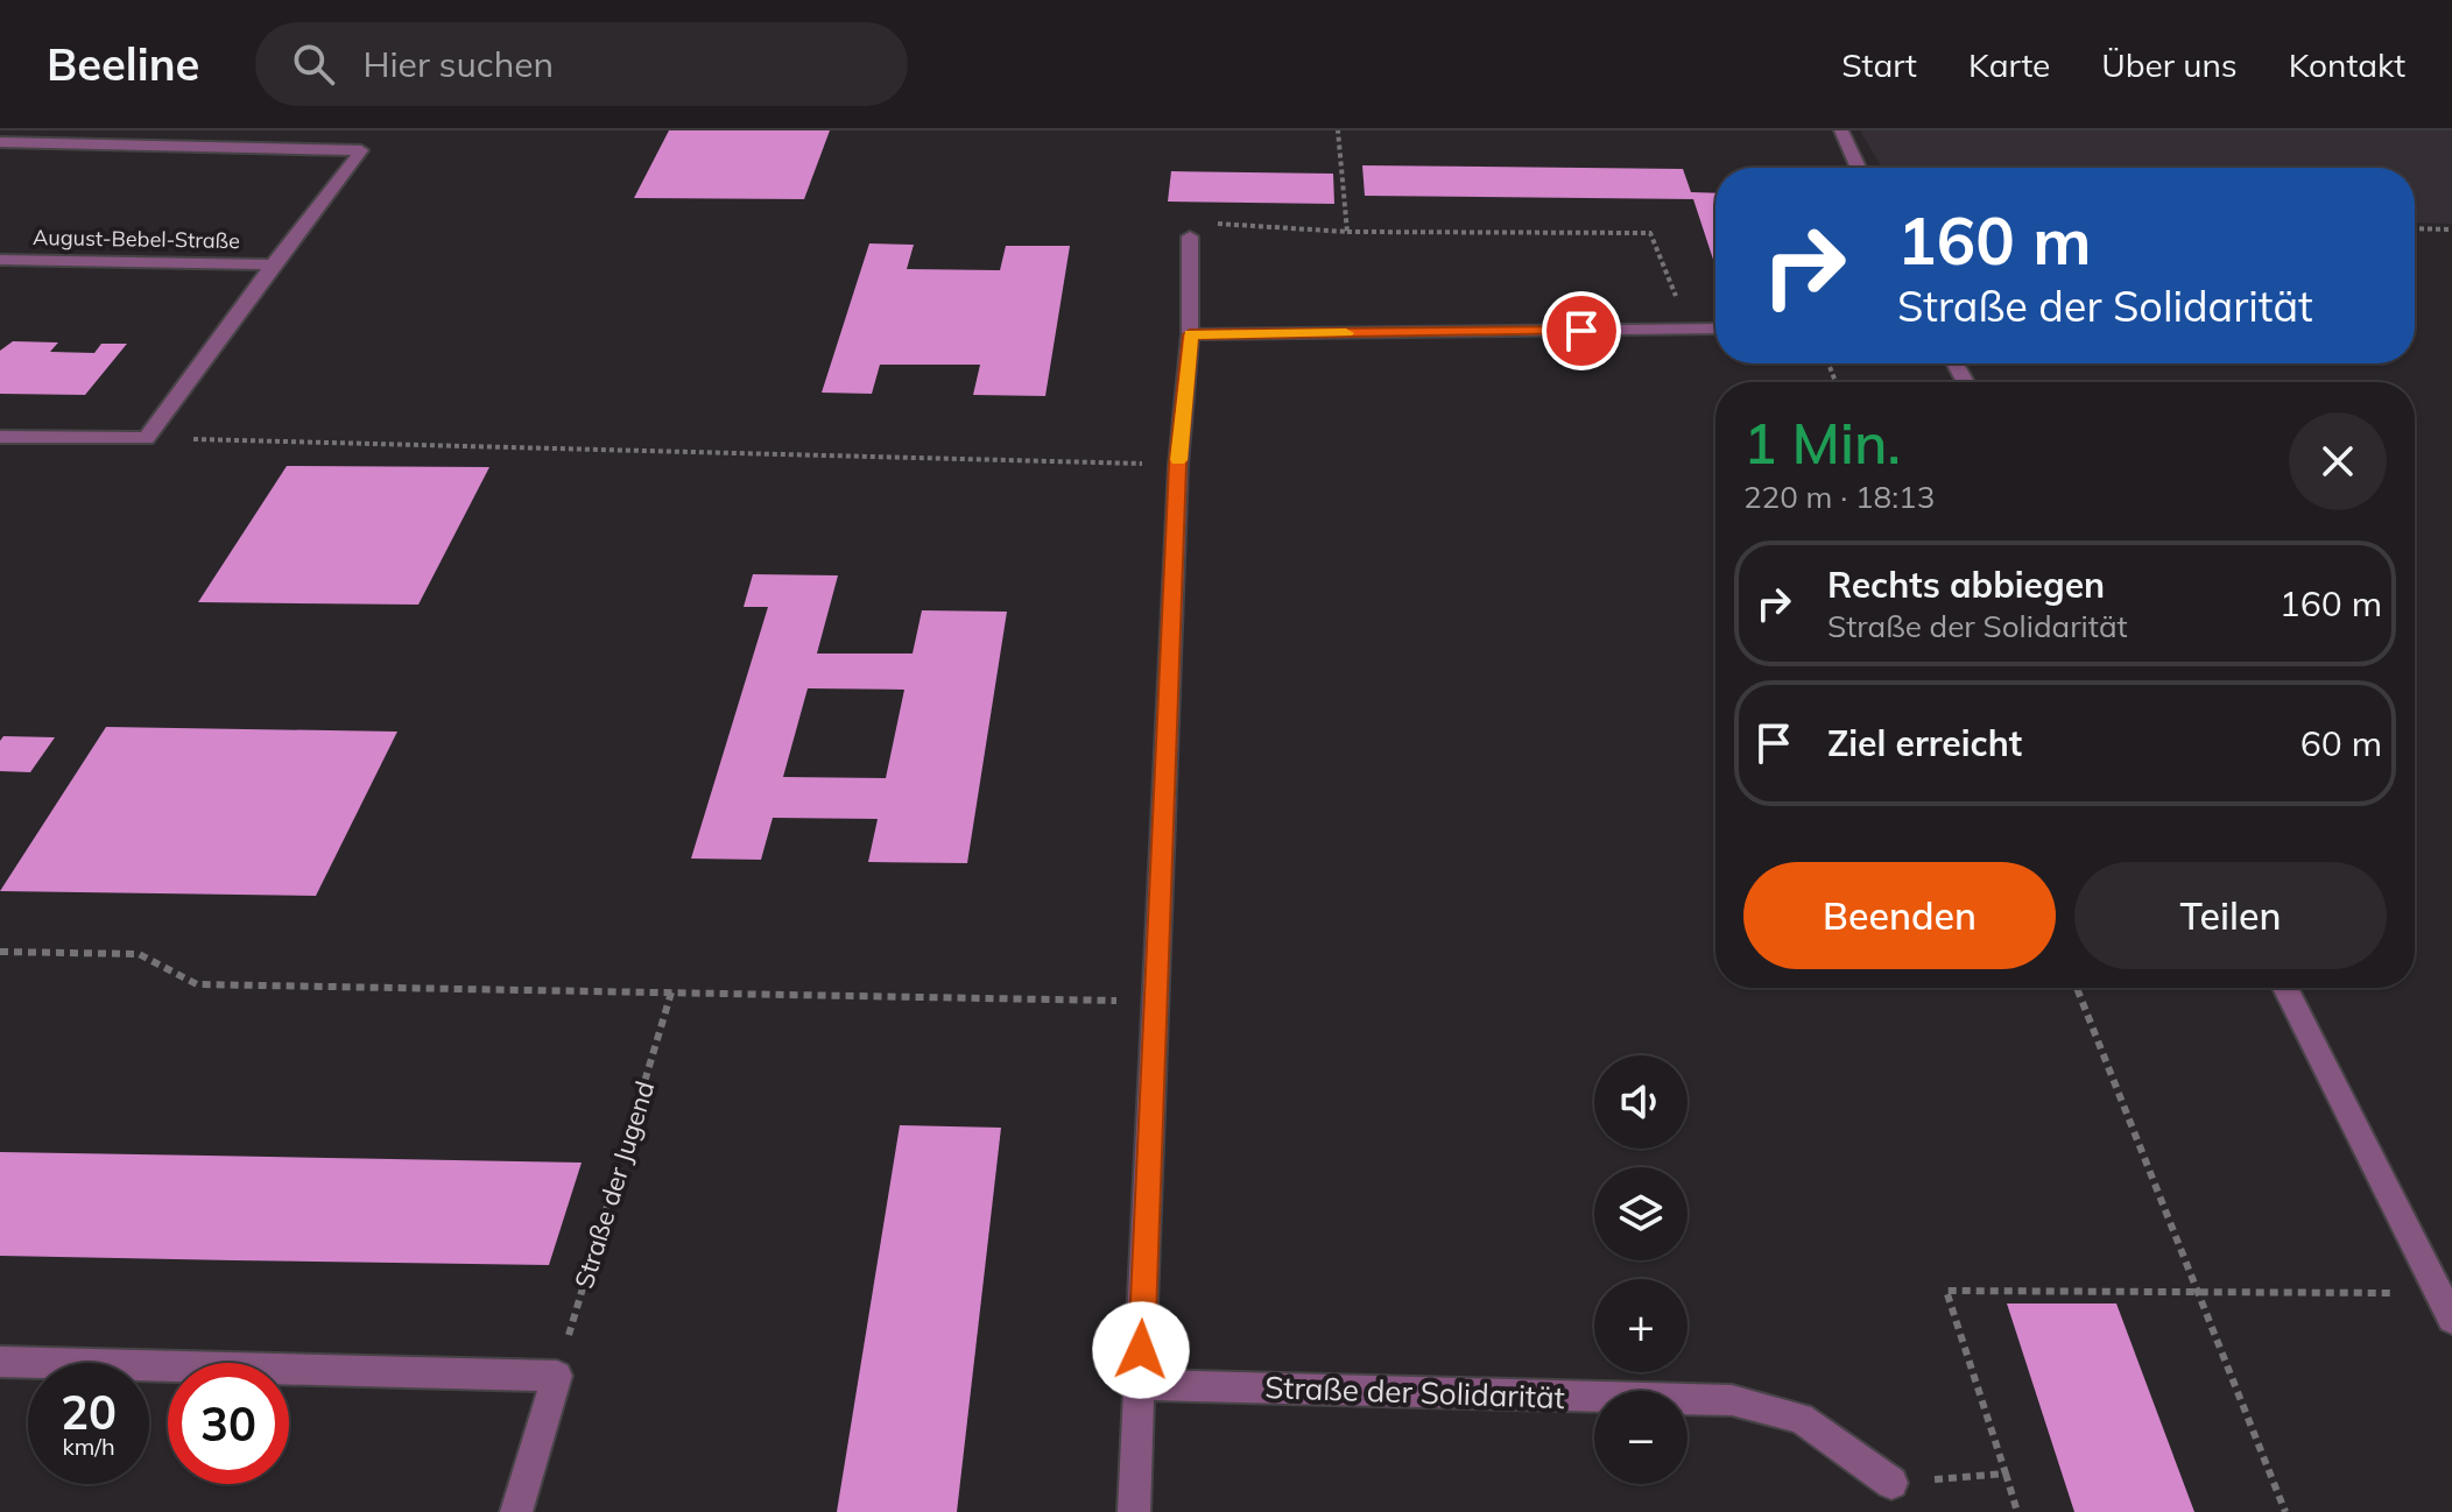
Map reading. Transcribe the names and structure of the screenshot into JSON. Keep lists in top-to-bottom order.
{
  "streets": {
    "street": ["August-Bebel-Straße", "Straße der Solidarität"],
    "path": ["Straße der Jugend"]
  },
  "page": {
    "header": "Beeline",
    "search": "Hier suchen",
    "nav": [
      "Start",
      "Karte",
      "Über uns",
      "Kontakt"
    ],
    "turn": ["160 m", "Straße der Solidarität"],
    "heading": ["1 Min.", "220 m · 18:13"],
    "list": [
      {
        "name": "Rechts abbiegen",
        "note": "Straße der Solidarität",
        "value": "160 m"
      },
      {
        "name": "Ziel erreicht",
        "value": "60 m"
      }
    ],
    "buttons": ["Beenden", "Teilen"],
    "map_buttons": ["+", "−"],
    "speed": "20 km/h",
    "limit": "30"
  }
}
